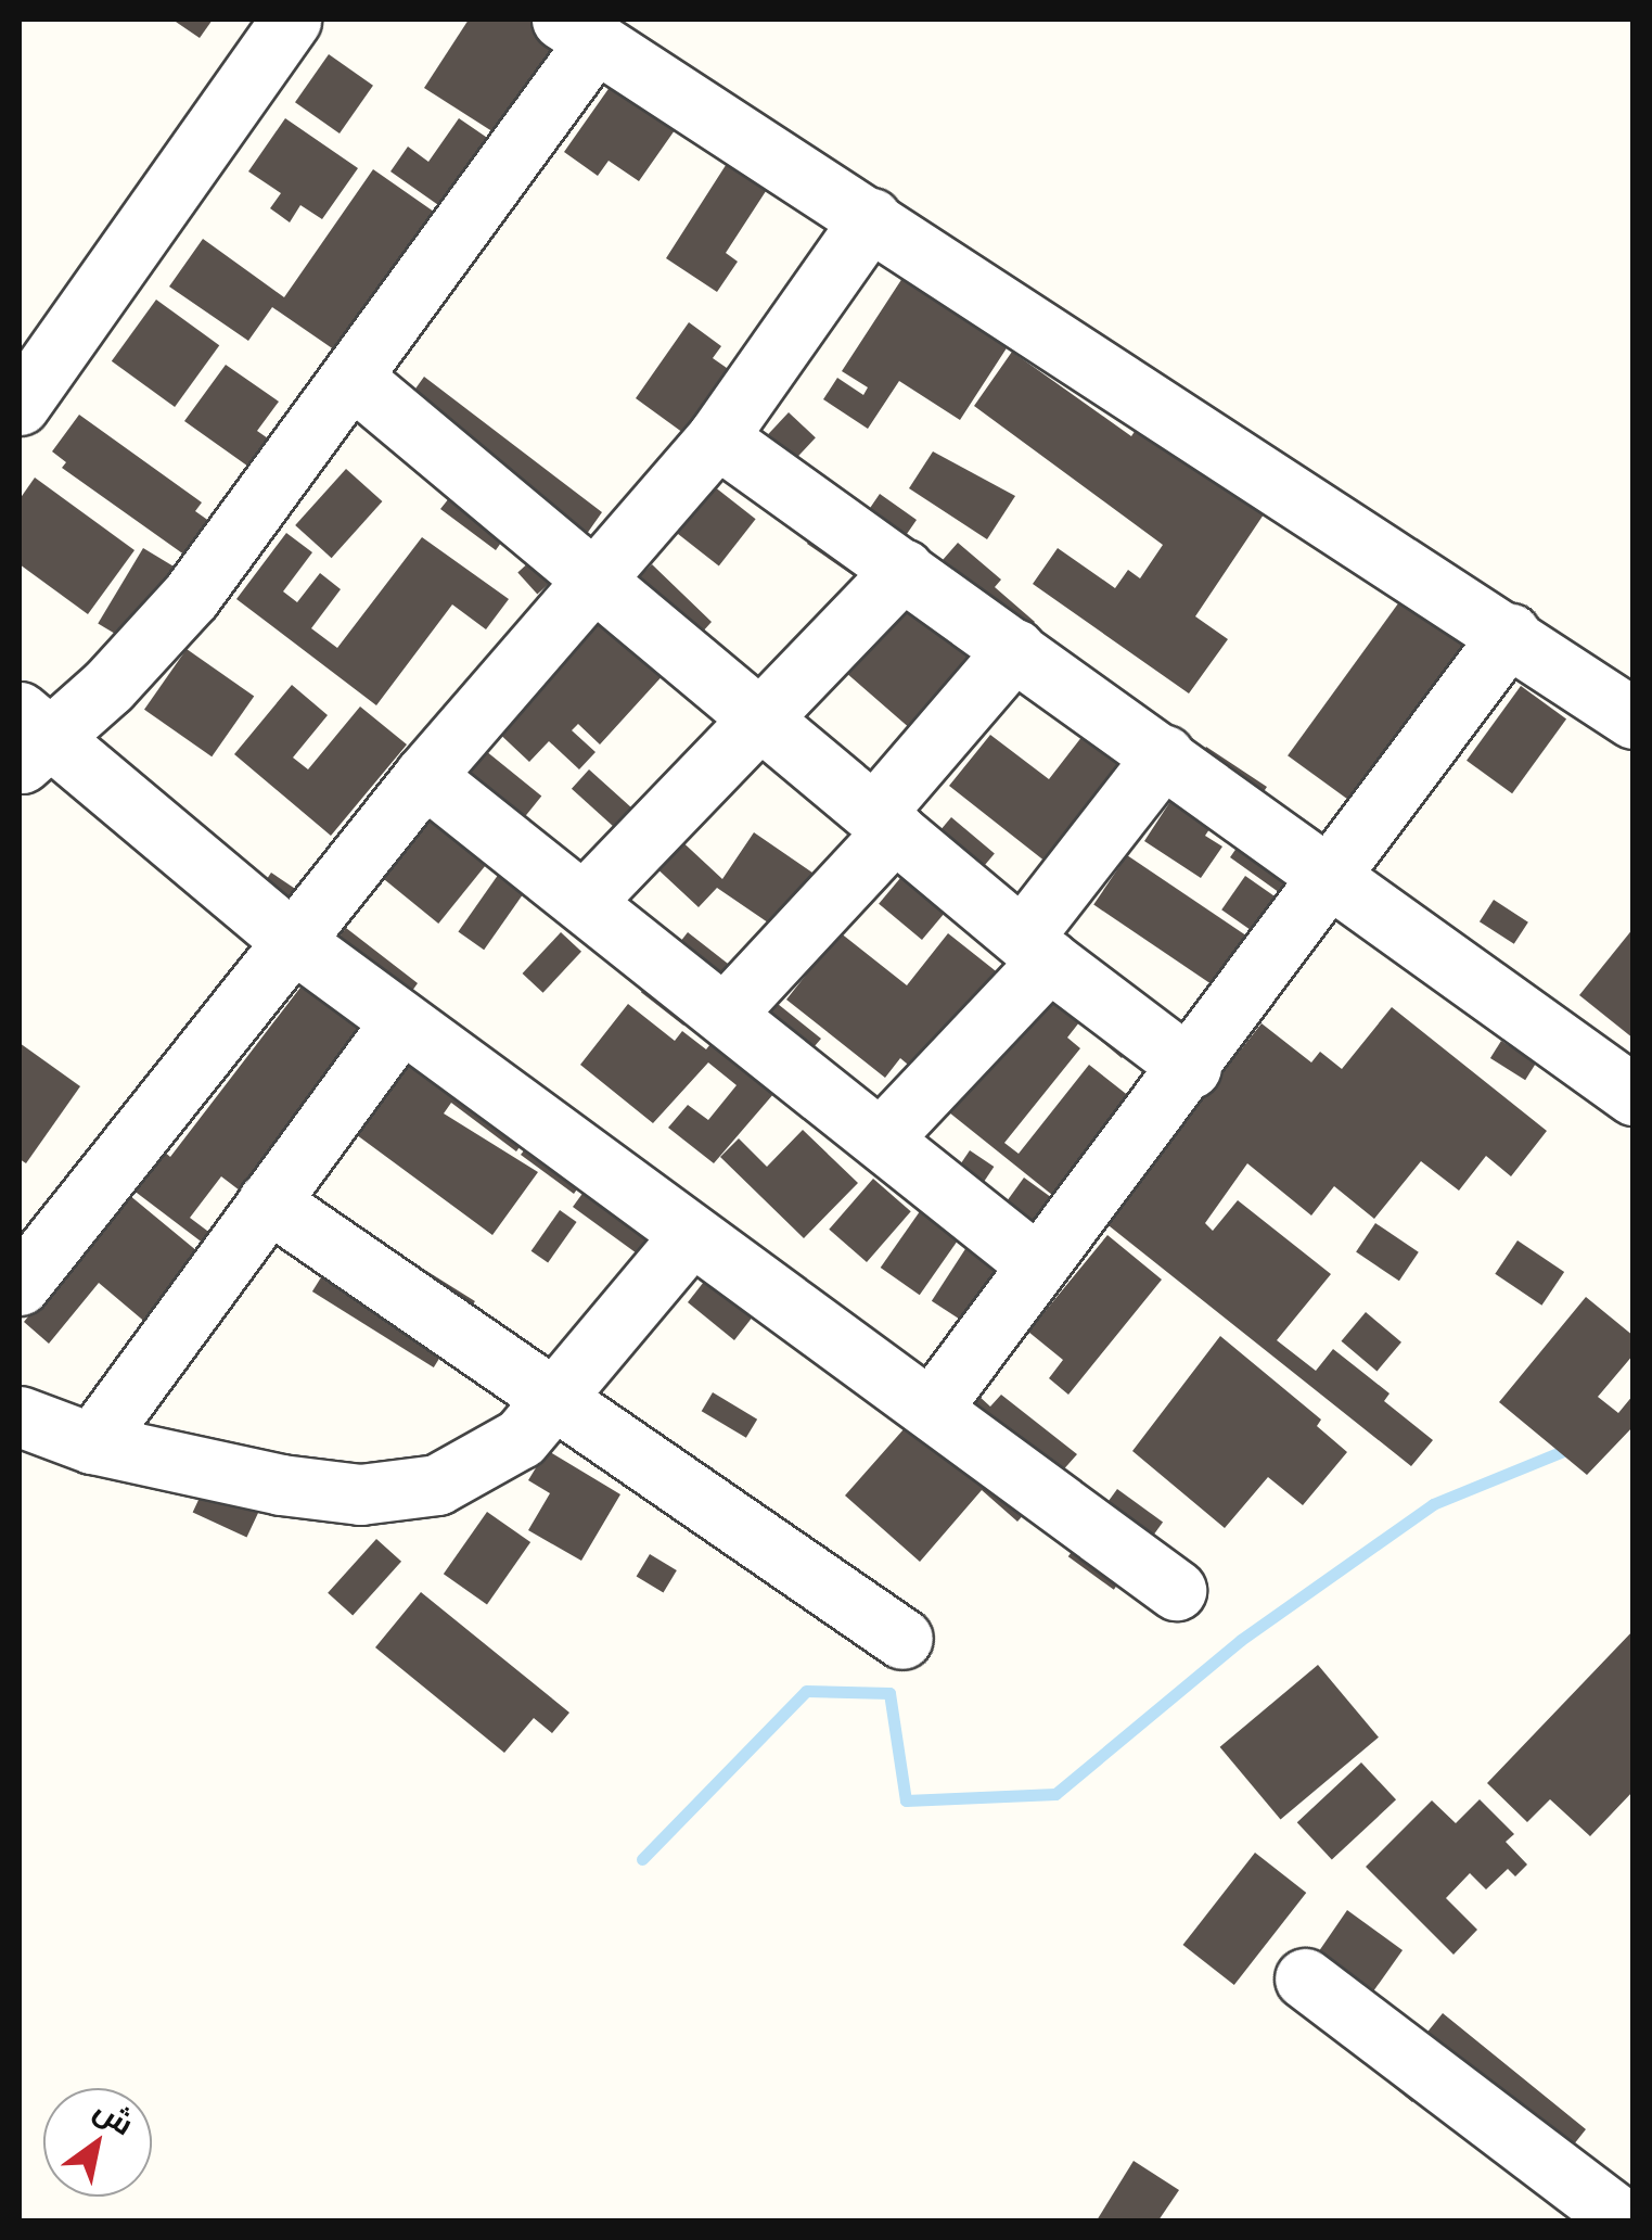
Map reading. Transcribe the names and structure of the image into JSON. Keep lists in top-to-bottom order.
{
  "north": "top right"
}
